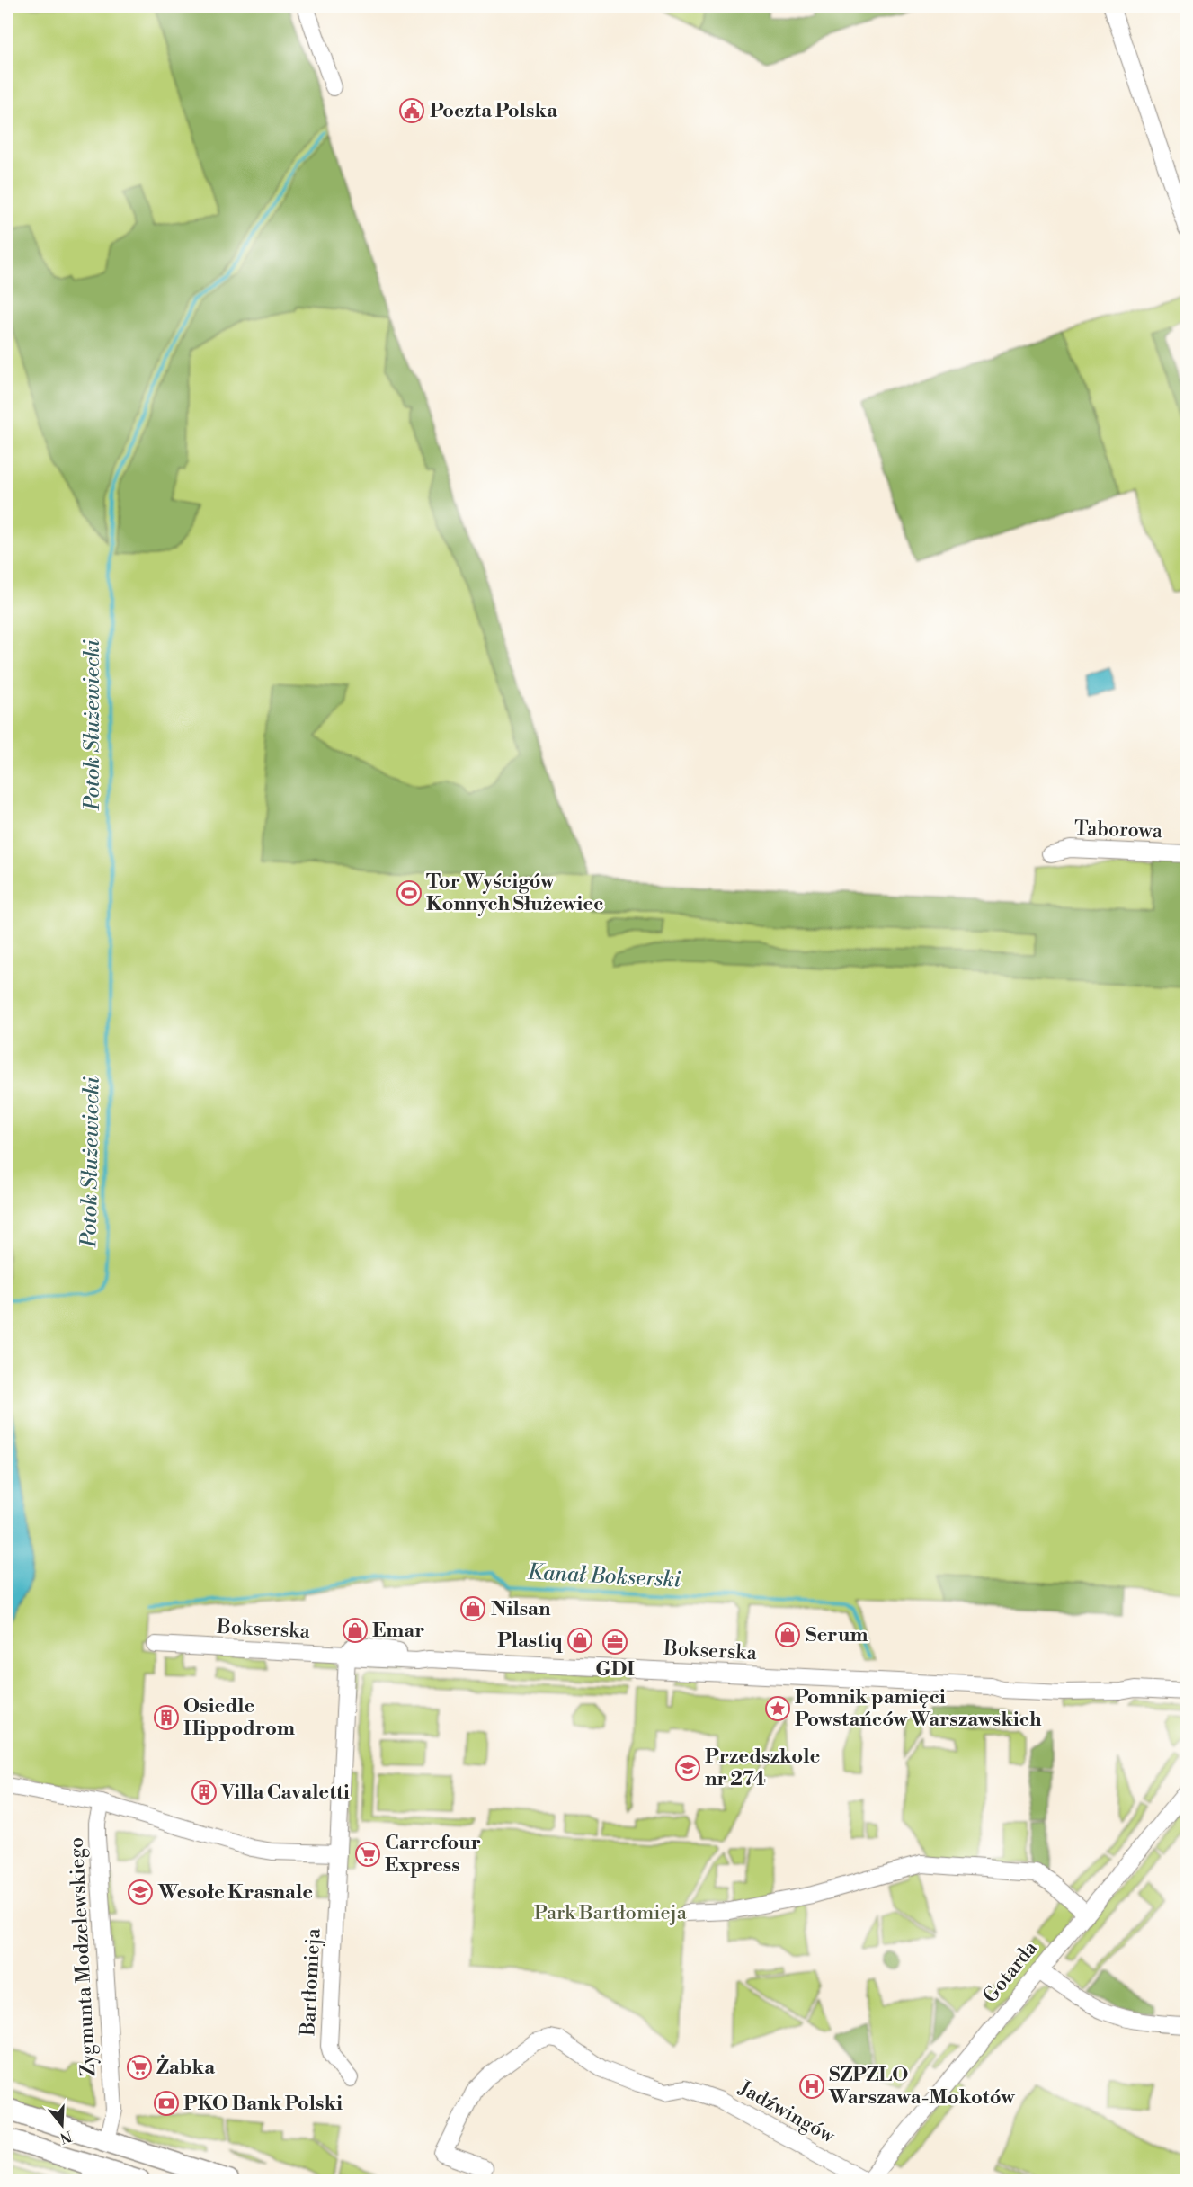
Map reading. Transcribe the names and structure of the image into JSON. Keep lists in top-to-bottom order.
{
  "streets": {
    "street": [
      "Taborowa",
      "Bokserska",
      "Zygmunta Modzelewskiego",
      "Gotarda",
      "Bartłomieja",
      "Jadźwingów"
    ]
  },
  "crossings": [
    ["Bokserska", "Bartłomieja"],
    ["Gotarda", "Jadźwingów"]
  ],
  "water": ["Potok Służewiecki", "Kanał Bokserski"],
  "parks": ["Park Bartłomieja"],
  "places": {
    "public building": ["Poczta Polska"],
    "sports": ["Tor Wyścigów Konnych Służewiec"],
    "shop": [
      "Nilsan",
      "Emar",
      "Serum",
      "Plastiq"
    ],
    "office": ["GDI"],
    "place": ["Pomnik pamięci Powstańców Warszawskich"],
    "building": ["Osiedle Hippodrom", "Villa Cavaletti"],
    "school or university": ["Przedszkole nr 274", "Wesołe Krasnale"],
    "supermarket": ["Carrefour Express", "Żabka"],
    "hospital": ["SZPZLO Warszawa-Mokotów"],
    "bank": ["PKO Bank Polski"]
  },
  "north": "bottom"
}
